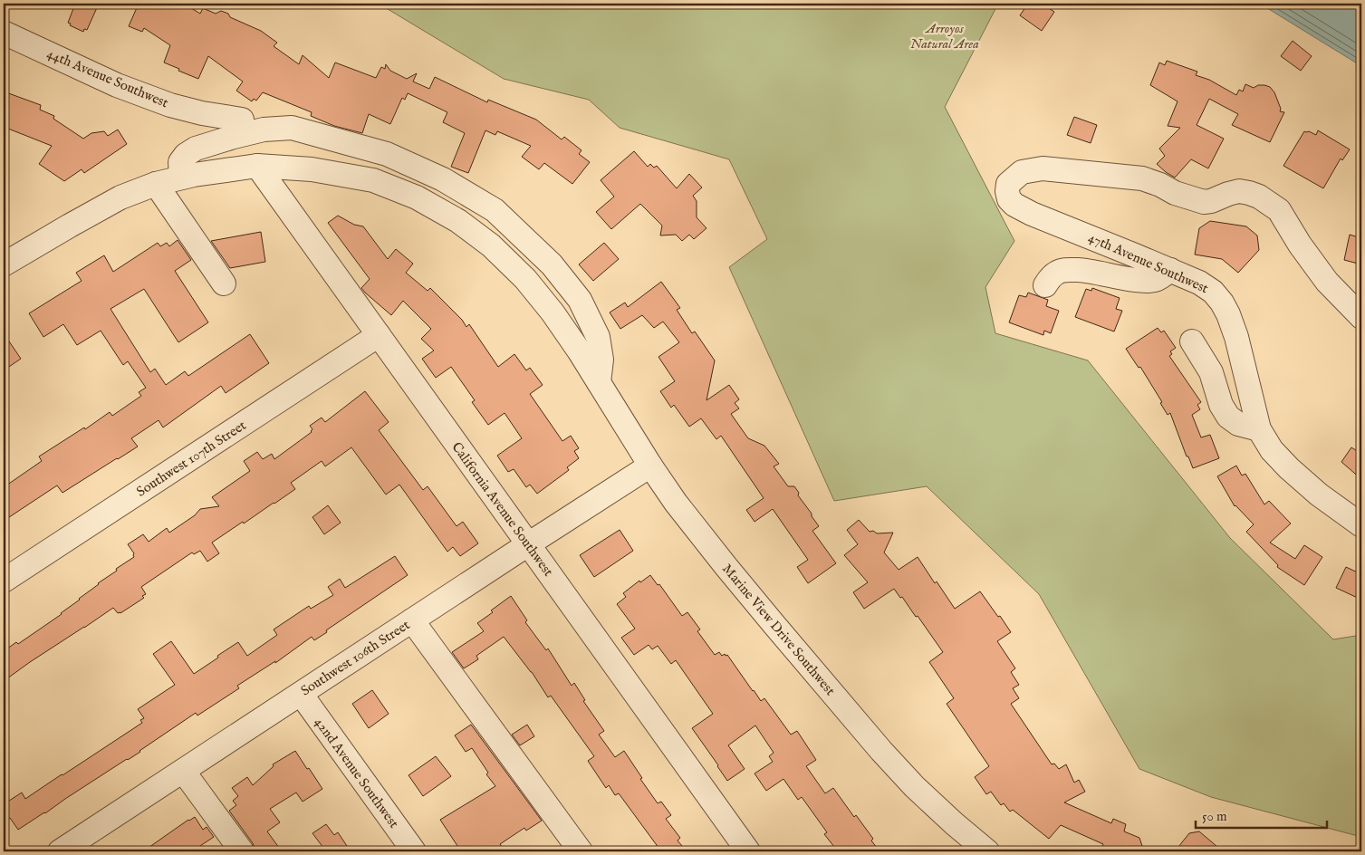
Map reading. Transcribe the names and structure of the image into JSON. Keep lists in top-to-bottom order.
{
  "streets": {
    "street": [
      "44th Avenue Southwest",
      "47th Avenue Southwest",
      "Southwest 107th Street",
      "California Avenue Southwest",
      "Marine View Drive Southwest",
      "Southwest 106th Street",
      "42nd Avenue Southwest"
    ]
  },
  "crossings": [
    ["Southwest 107th Street", "California Avenue Southwest"],
    ["California Avenue Southwest", "Marine View Drive Southwest"],
    ["California Avenue Southwest", "Southwest 106th Street"],
    ["Marine View Drive Southwest", "Southwest 106th Street"],
    ["Southwest 106th Street", "42nd Avenue Southwest"]
  ],
  "parks": ["Arroyos Natural Area"],
  "scale_bar": "50 m"
}
